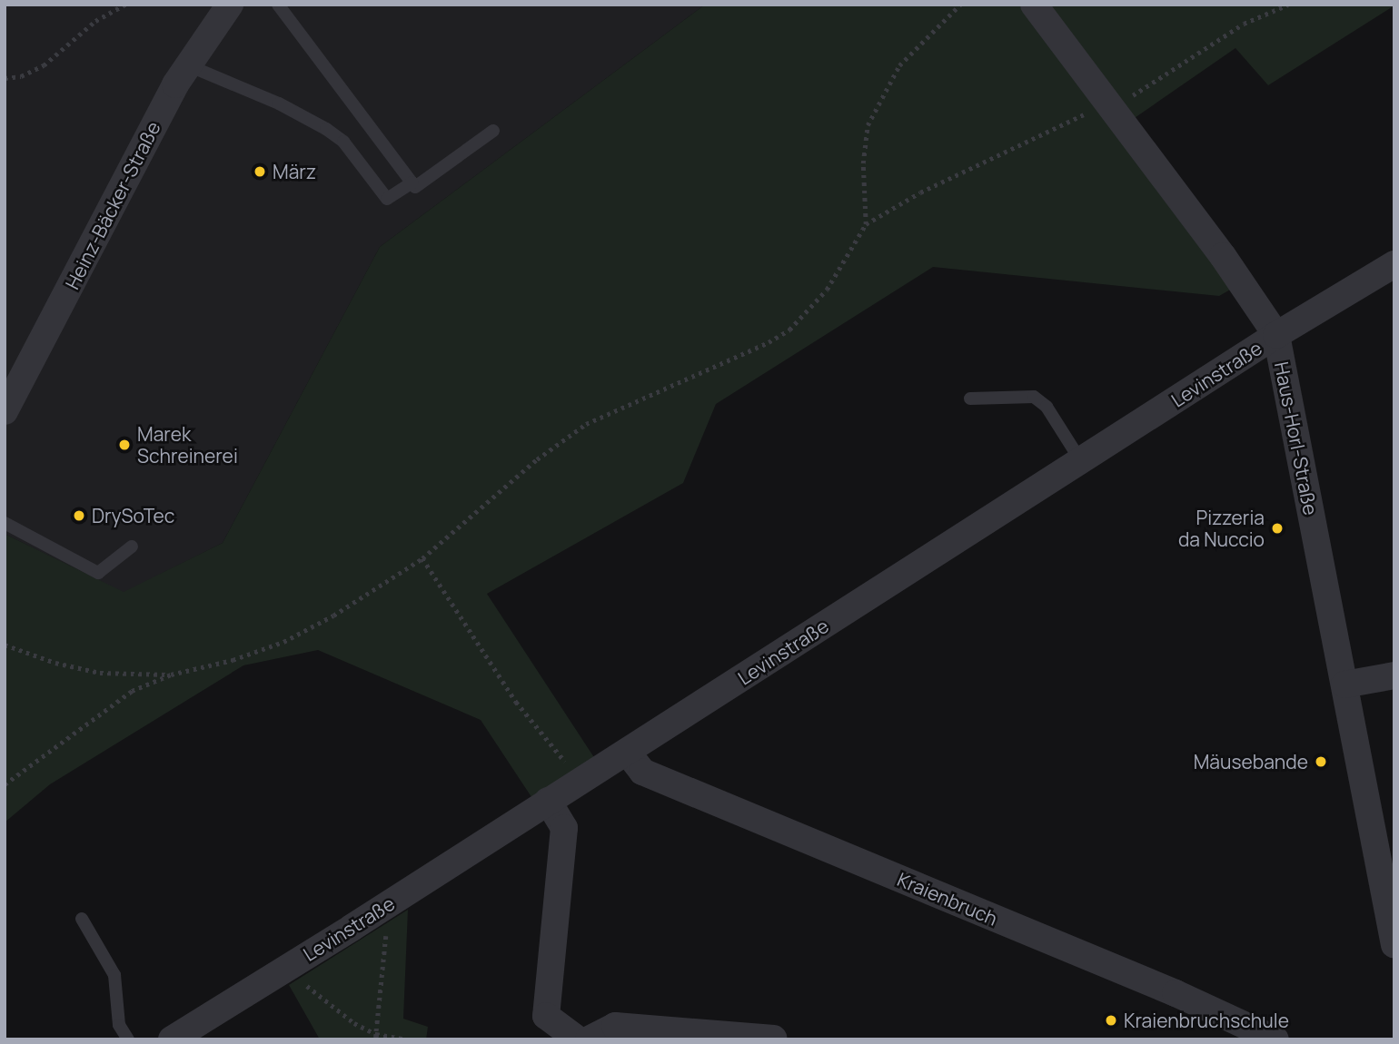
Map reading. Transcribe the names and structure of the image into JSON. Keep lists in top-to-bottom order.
{
  "streets": {
    "street": [
      "Heinz-Bäcker-Straße",
      "Levinstraße",
      "Haus-Horl-Straße",
      "Kraienbruch"
    ]
  },
  "crossings": [
    ["Levinstraße", "Haus-Horl-Straße"],
    ["Levinstraße", "Kraienbruch"]
  ],
  "places": [
    "März",
    "Marek Schreinerei",
    "DrySoTec",
    "Pizzeria da Nuccio",
    "Mäusebande",
    "Kraienbruchschule"
  ]
}
